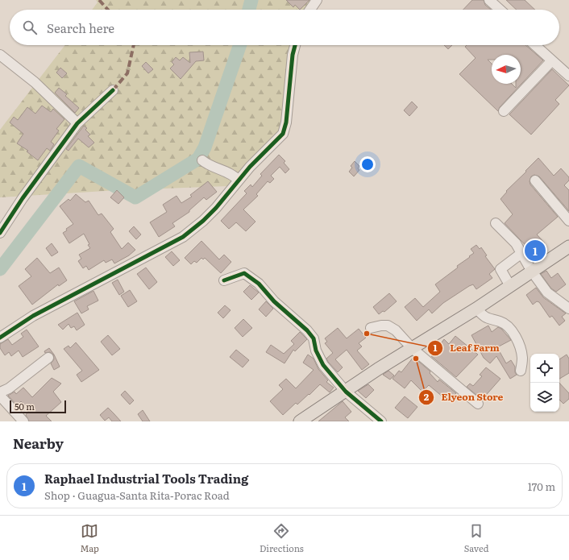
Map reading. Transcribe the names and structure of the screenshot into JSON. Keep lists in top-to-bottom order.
{
  "places": ["Leaf Farm", "Elyeon Store"],
  "scale_bar": "50 m",
  "north": "left",
  "page": {
    "search": "Search here",
    "pins": "1",
    "scale": "50 m",
    "heading": "Nearby",
    "list": [
      {
        "mark": "1",
        "name": "Raphael Industrial Tools Trading",
        "note": "Shop · Guagua-Santa Rita-Porac Road",
        "value": "170 m"
      }
    ],
    "nav": ["Map", "Directions", "Saved"]
  }
}
